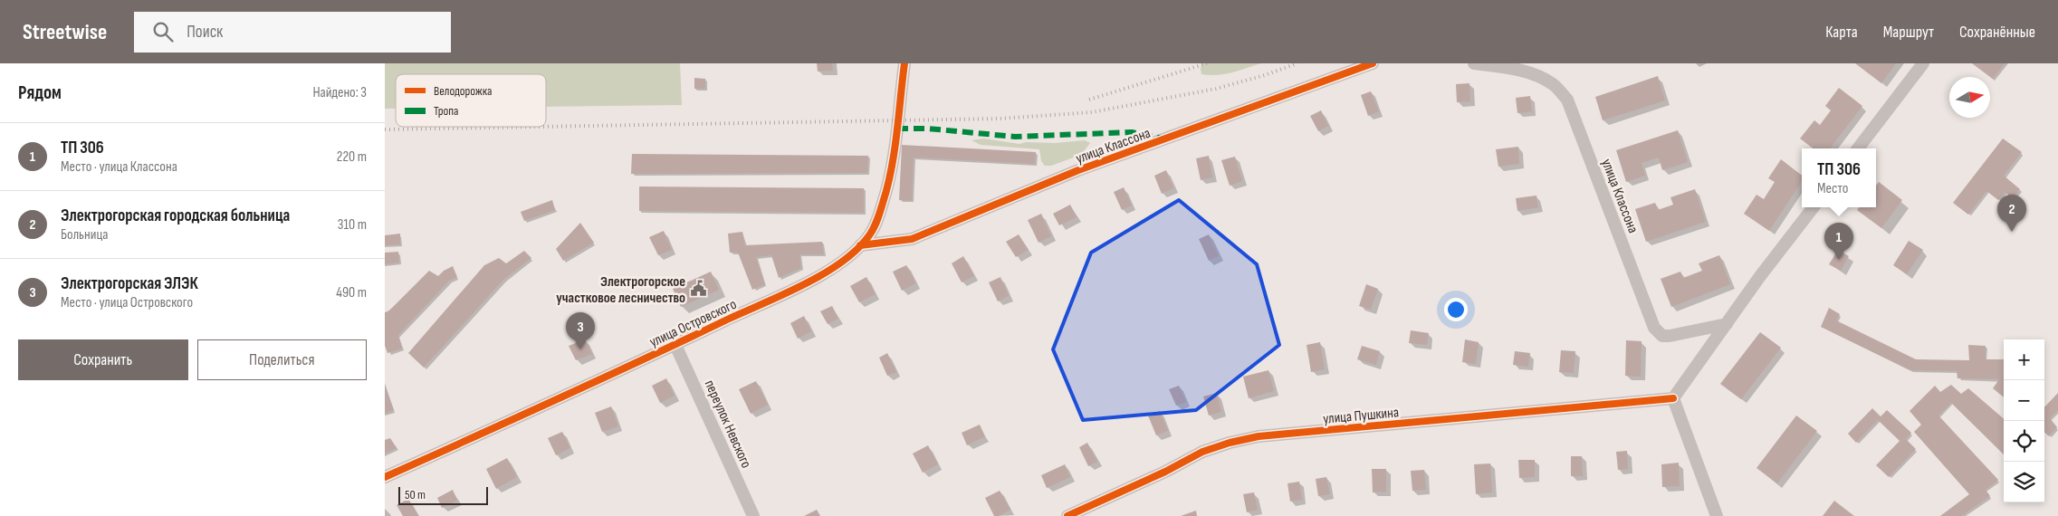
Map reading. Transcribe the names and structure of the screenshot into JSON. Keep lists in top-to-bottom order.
{
  "streets": {
    "street": [
      "улица Классона",
      "улица Островского",
      "улица Пушкина",
      "переулок Невского"
    ]
  },
  "crossings": [
    ["улица Классона", "улица Островского"],
    ["улица Островского", "переулок Невского"]
  ],
  "places": {
    "public building": ["Электрогорское участковое лесничество"]
  },
  "legend": ["Велодорожка", "Тропа"],
  "scale_bar": "50 m",
  "north": "right",
  "page": {
    "header": "Streetwise",
    "search": "Поиск",
    "nav": ["Карта", "Маршрут", "Сохранённые"],
    "heading": ["Рядом", "Найдено: 3"],
    "list": [
      {
        "mark": "1",
        "name": "ТП 306",
        "note": "Место · улица Классона",
        "value": "220 m"
      },
      {
        "mark": "2",
        "name": "Электрогорская городская больница",
        "note": "Больница",
        "value": "310 m"
      },
      {
        "mark": "3",
        "name": "Электрогорская ЭЛЭК",
        "note": "Место · улица Островского",
        "value": "490 m"
      }
    ],
    "popup": ["ТП 306", "Место"],
    "pins": ["2", "1", "3"],
    "buttons": ["Сохранить", "Поделиться"],
    "map_buttons": ["+", "−"],
    "scale": "50 m"
  }
}
